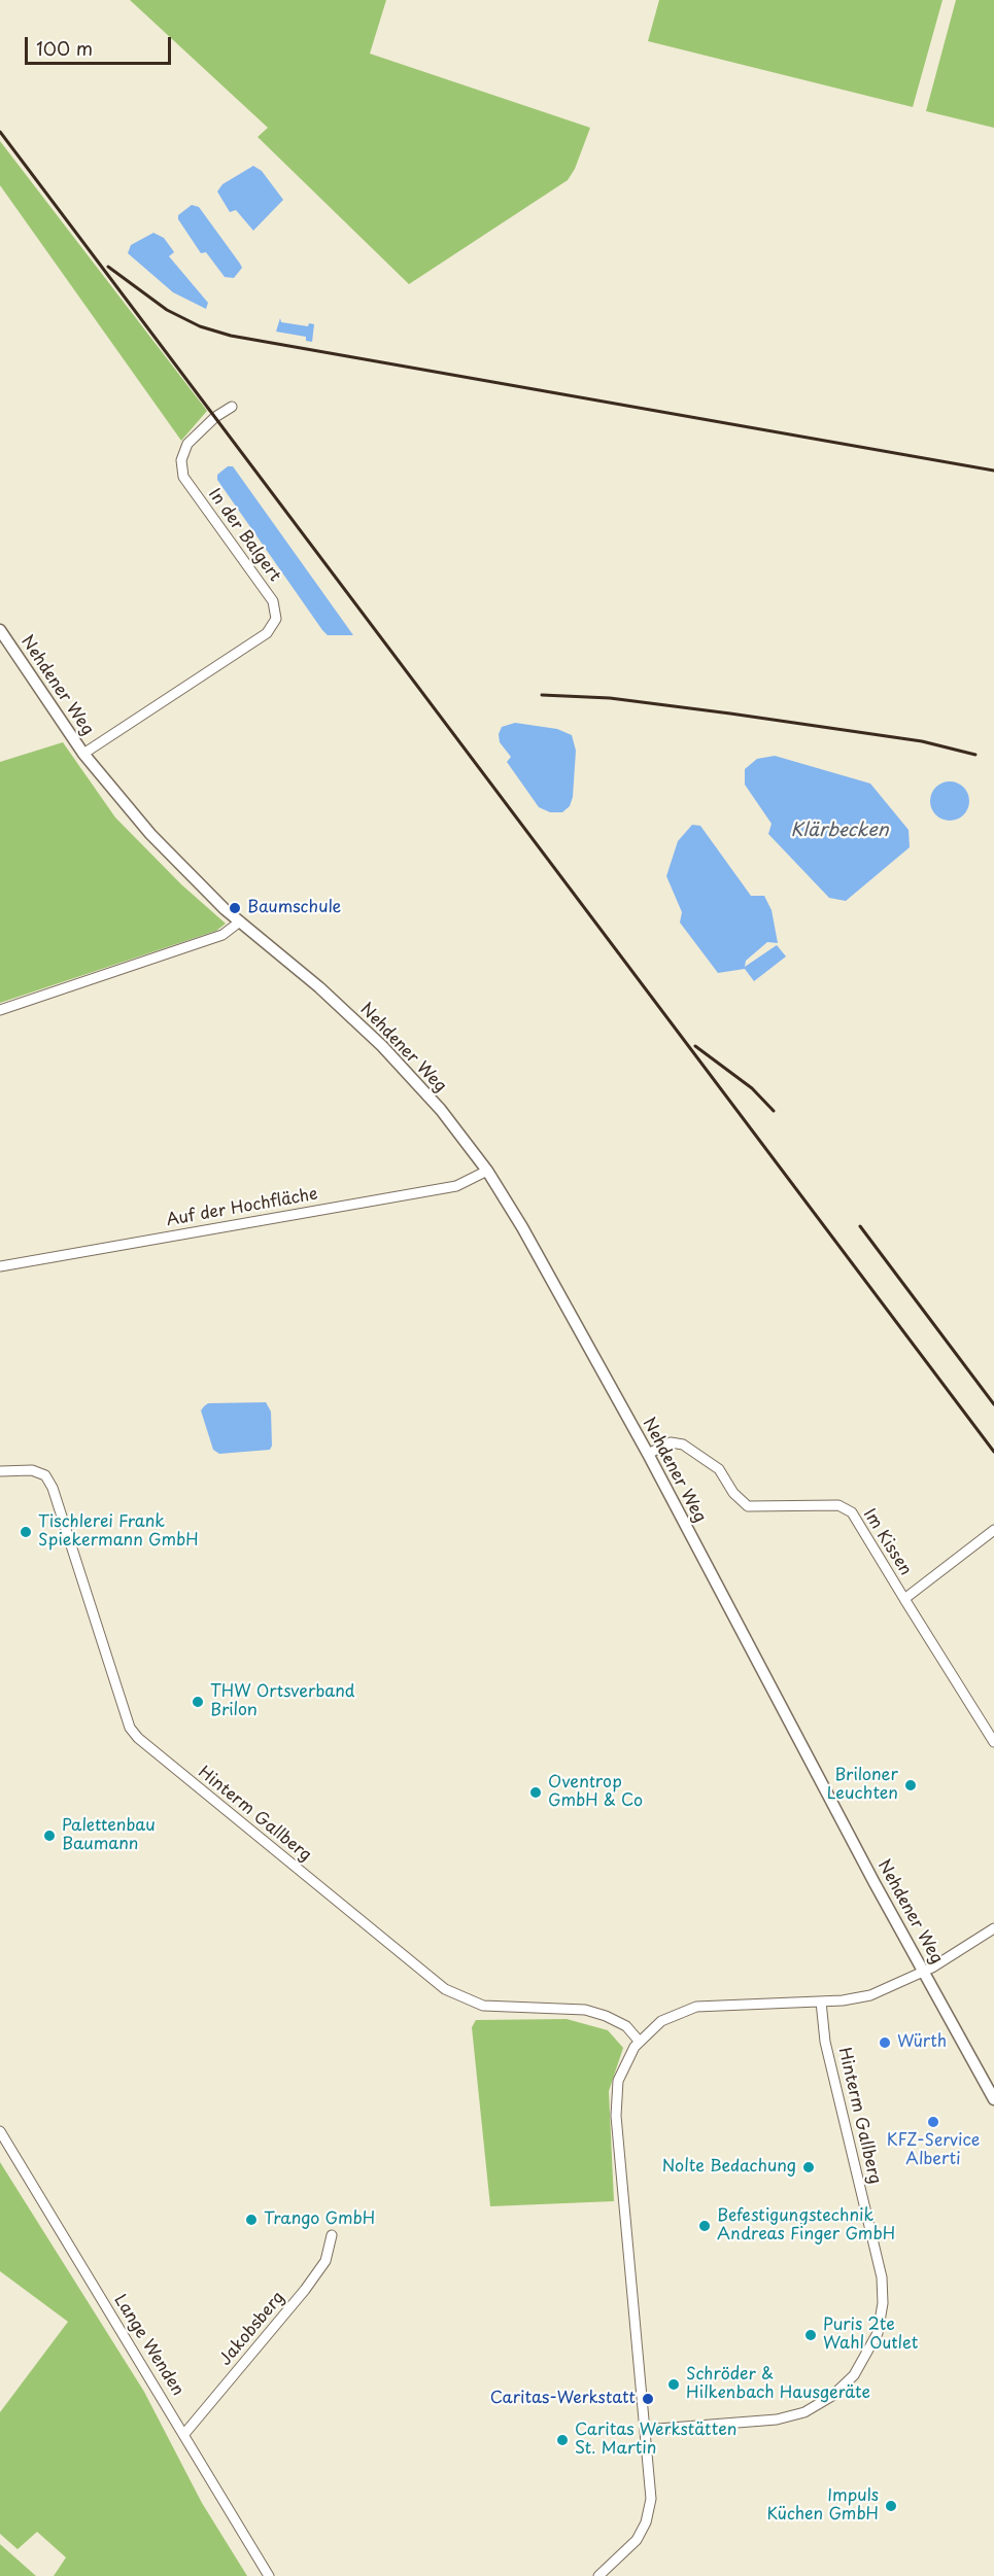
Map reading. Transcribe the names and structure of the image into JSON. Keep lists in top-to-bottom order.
{
  "streets": {
    "street": [
      "In der Balgert",
      "Nehdener Weg",
      "Auf der Hochfläche",
      "Im Kissen",
      "Hinterm Gallberg",
      "Jakobsberg",
      "Lange Wenden"
    ]
  },
  "crossings": [
    ["In der Balgert", "Nehdener Weg"],
    ["Nehdener Weg", "Auf der Hochfläche"],
    ["Nehdener Weg", "Im Kissen"],
    ["Jakobsberg", "Lange Wenden"]
  ],
  "water": ["Klärbecken"],
  "places": [
    "Baumschule",
    "Tischlerei Frank Spiekermann GmbH",
    "THW Ortsverband Brilon",
    "Briloner Leuchten",
    "Oventrop GmbH & Co",
    "Palettenbau Baumann",
    "Würth",
    "KFZ-Service Alberti",
    "Nolte Bedachung",
    "Trango GmbH",
    "Befestigungstechnik Andreas Finger GmbH",
    "Puris 2te Wahl Outlet",
    "Schröder & Hilkenbach Hausgeräte",
    "Caritas-Werkstatt",
    "Caritas Werkstätten St. Martin",
    "Impuls Küchen GmbH"
  ],
  "scale_bar": "100 m"
}
